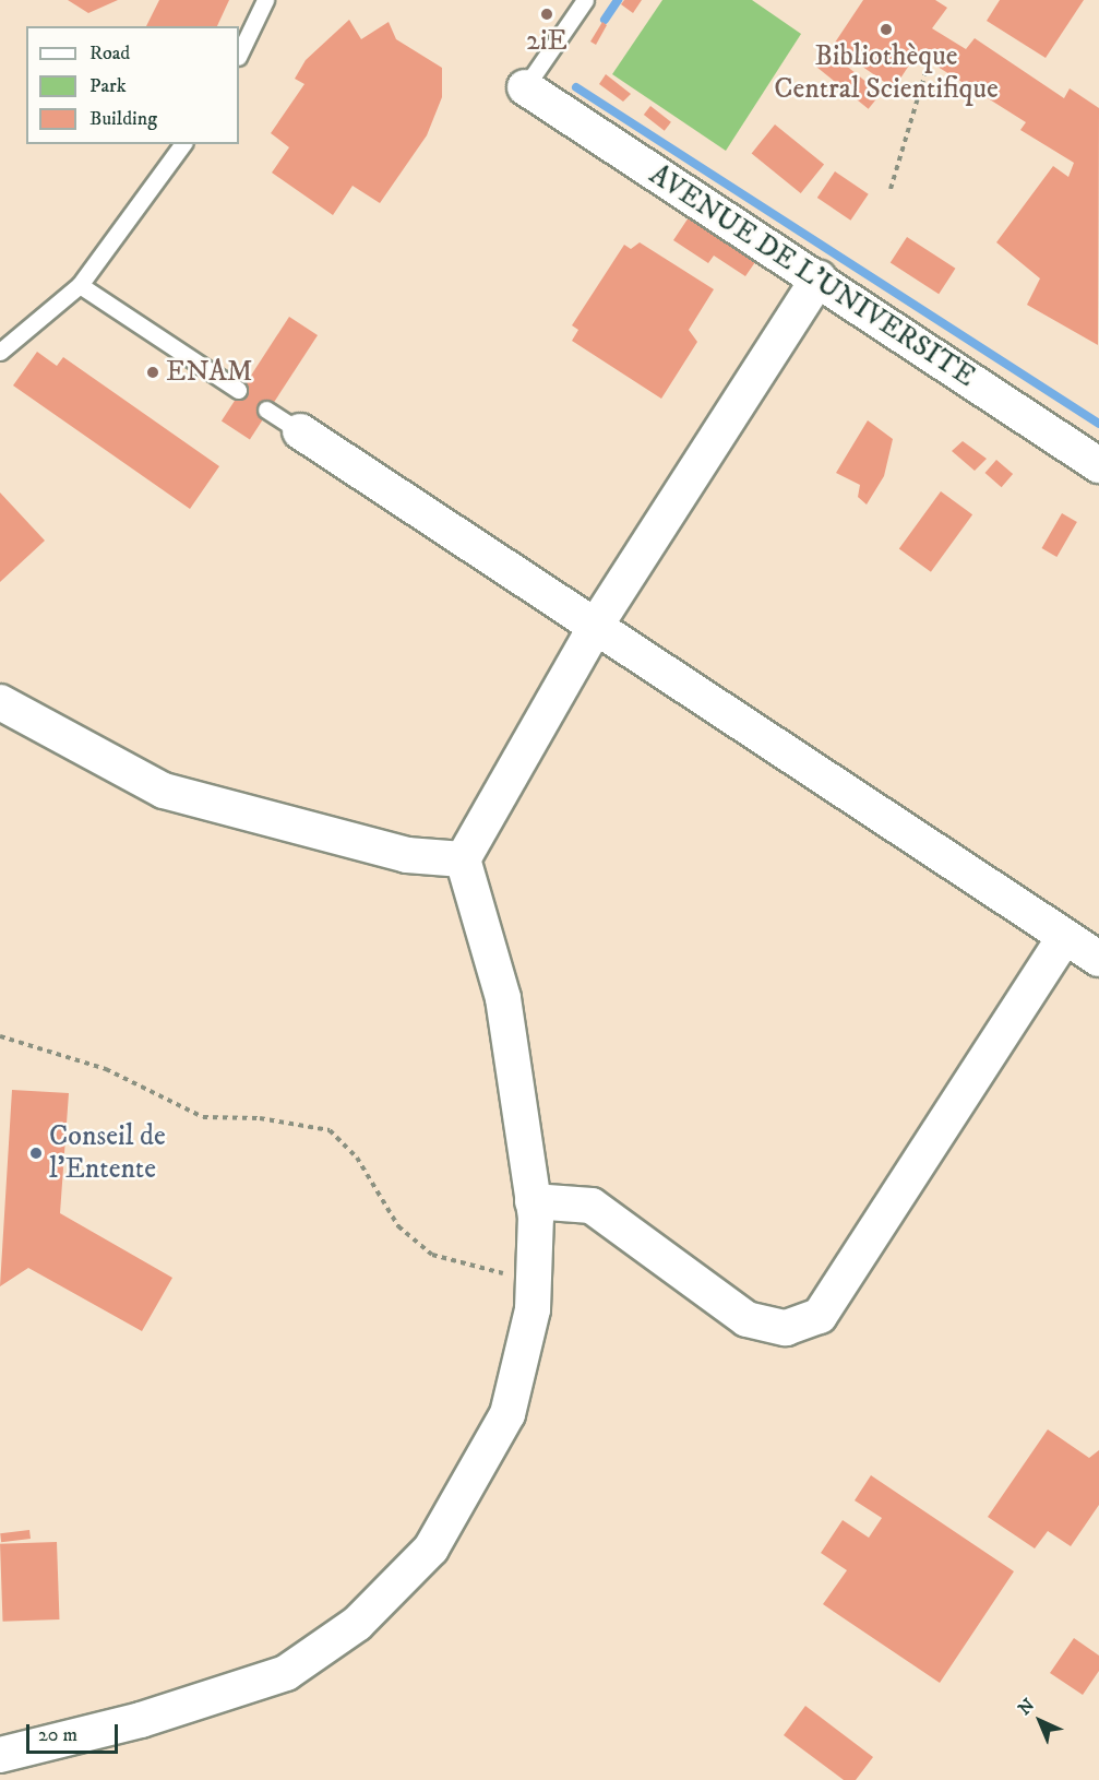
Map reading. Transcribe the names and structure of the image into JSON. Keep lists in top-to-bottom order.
{
  "streets": {
    "street": ["AVENUE DE L'UNIVERSITE"]
  },
  "places": [
    "2iE",
    "Bibliothèque Central Scientifique",
    "ENAM",
    "Conseil de l'Entente"
  ],
  "legend": ["Road", "Park", "Building"],
  "scale_bar": "20 m",
  "north": "top left"
}
